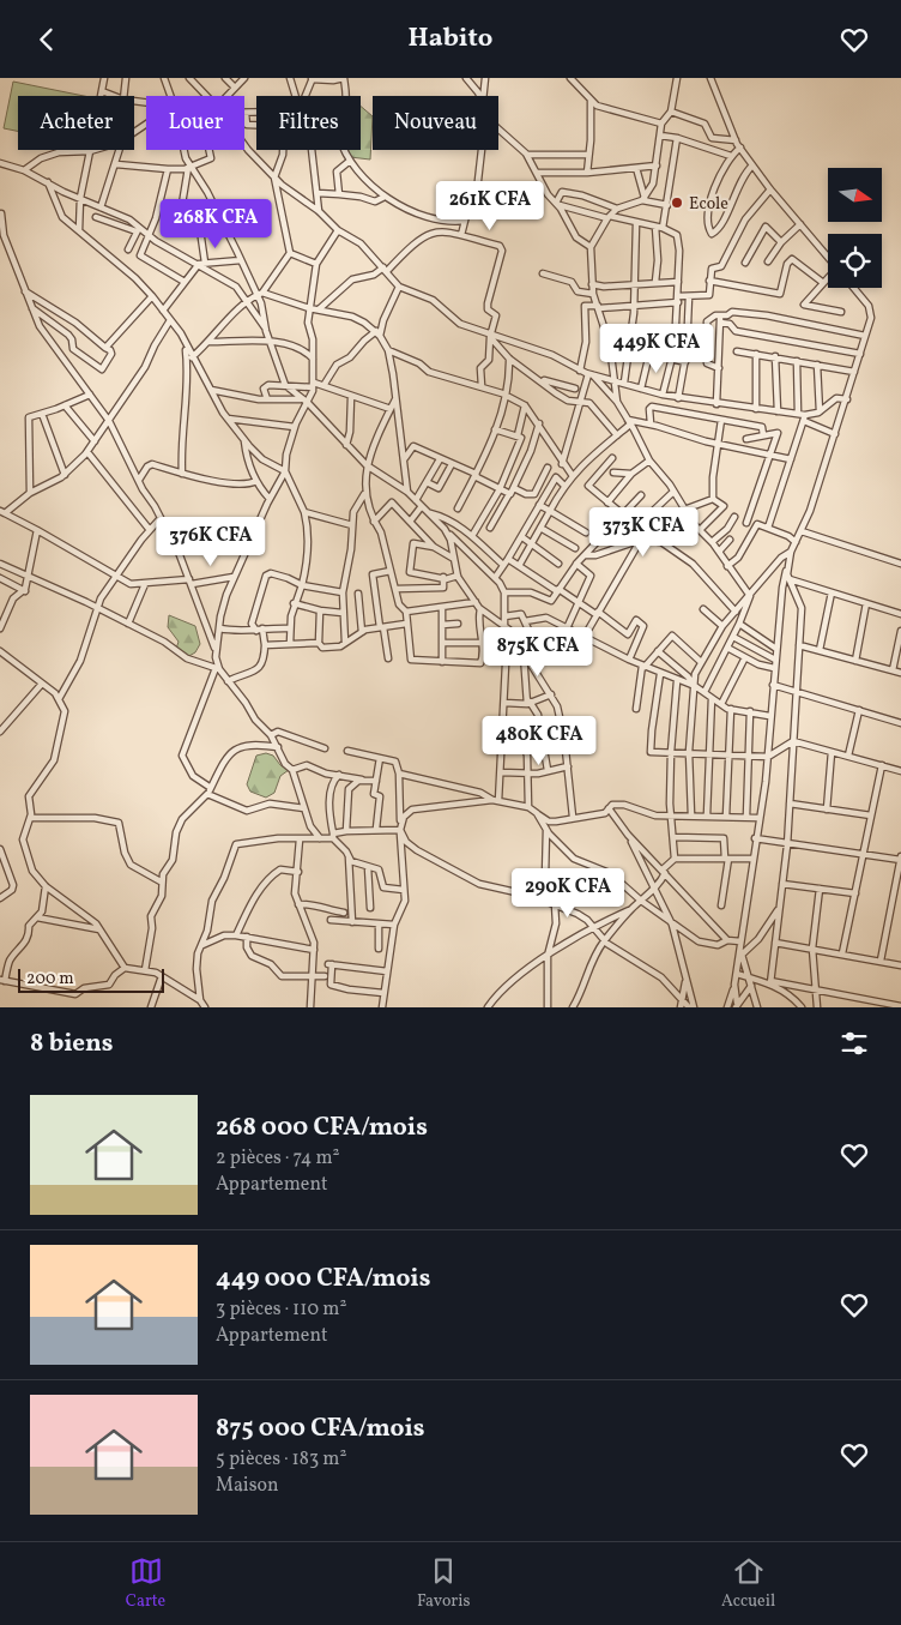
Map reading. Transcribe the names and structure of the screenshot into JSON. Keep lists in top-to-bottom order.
{
  "places": ["Ecole"],
  "scale_bar": "200 m",
  "north": "right",
  "page": {
    "header": "Habito",
    "chip": [
      "Acheter",
      "Louer",
      "Filtres",
      "Nouveau"
    ],
    "price": [
      "261K CFA",
      "268K CFA",
      "449K CFA",
      "373K CFA",
      "376K CFA",
      "875K CFA",
      "480K CFA",
      "290K CFA"
    ],
    "scale": "200 m",
    "heading": "8 biens",
    "list": [
      {
        "name": "268 000 CFA/mois",
        "note": "2 pièces · 74 m² · Appartement"
      },
      {
        "name": "449 000 CFA/mois",
        "note": "3 pièces · 110 m² · Appartement"
      },
      {
        "name": "875 000 CFA/mois",
        "note": "5 pièces · 183 m² · Maison"
      }
    ],
    "tabs": ["Carte", "Favoris", "Accueil"]
  }
}
